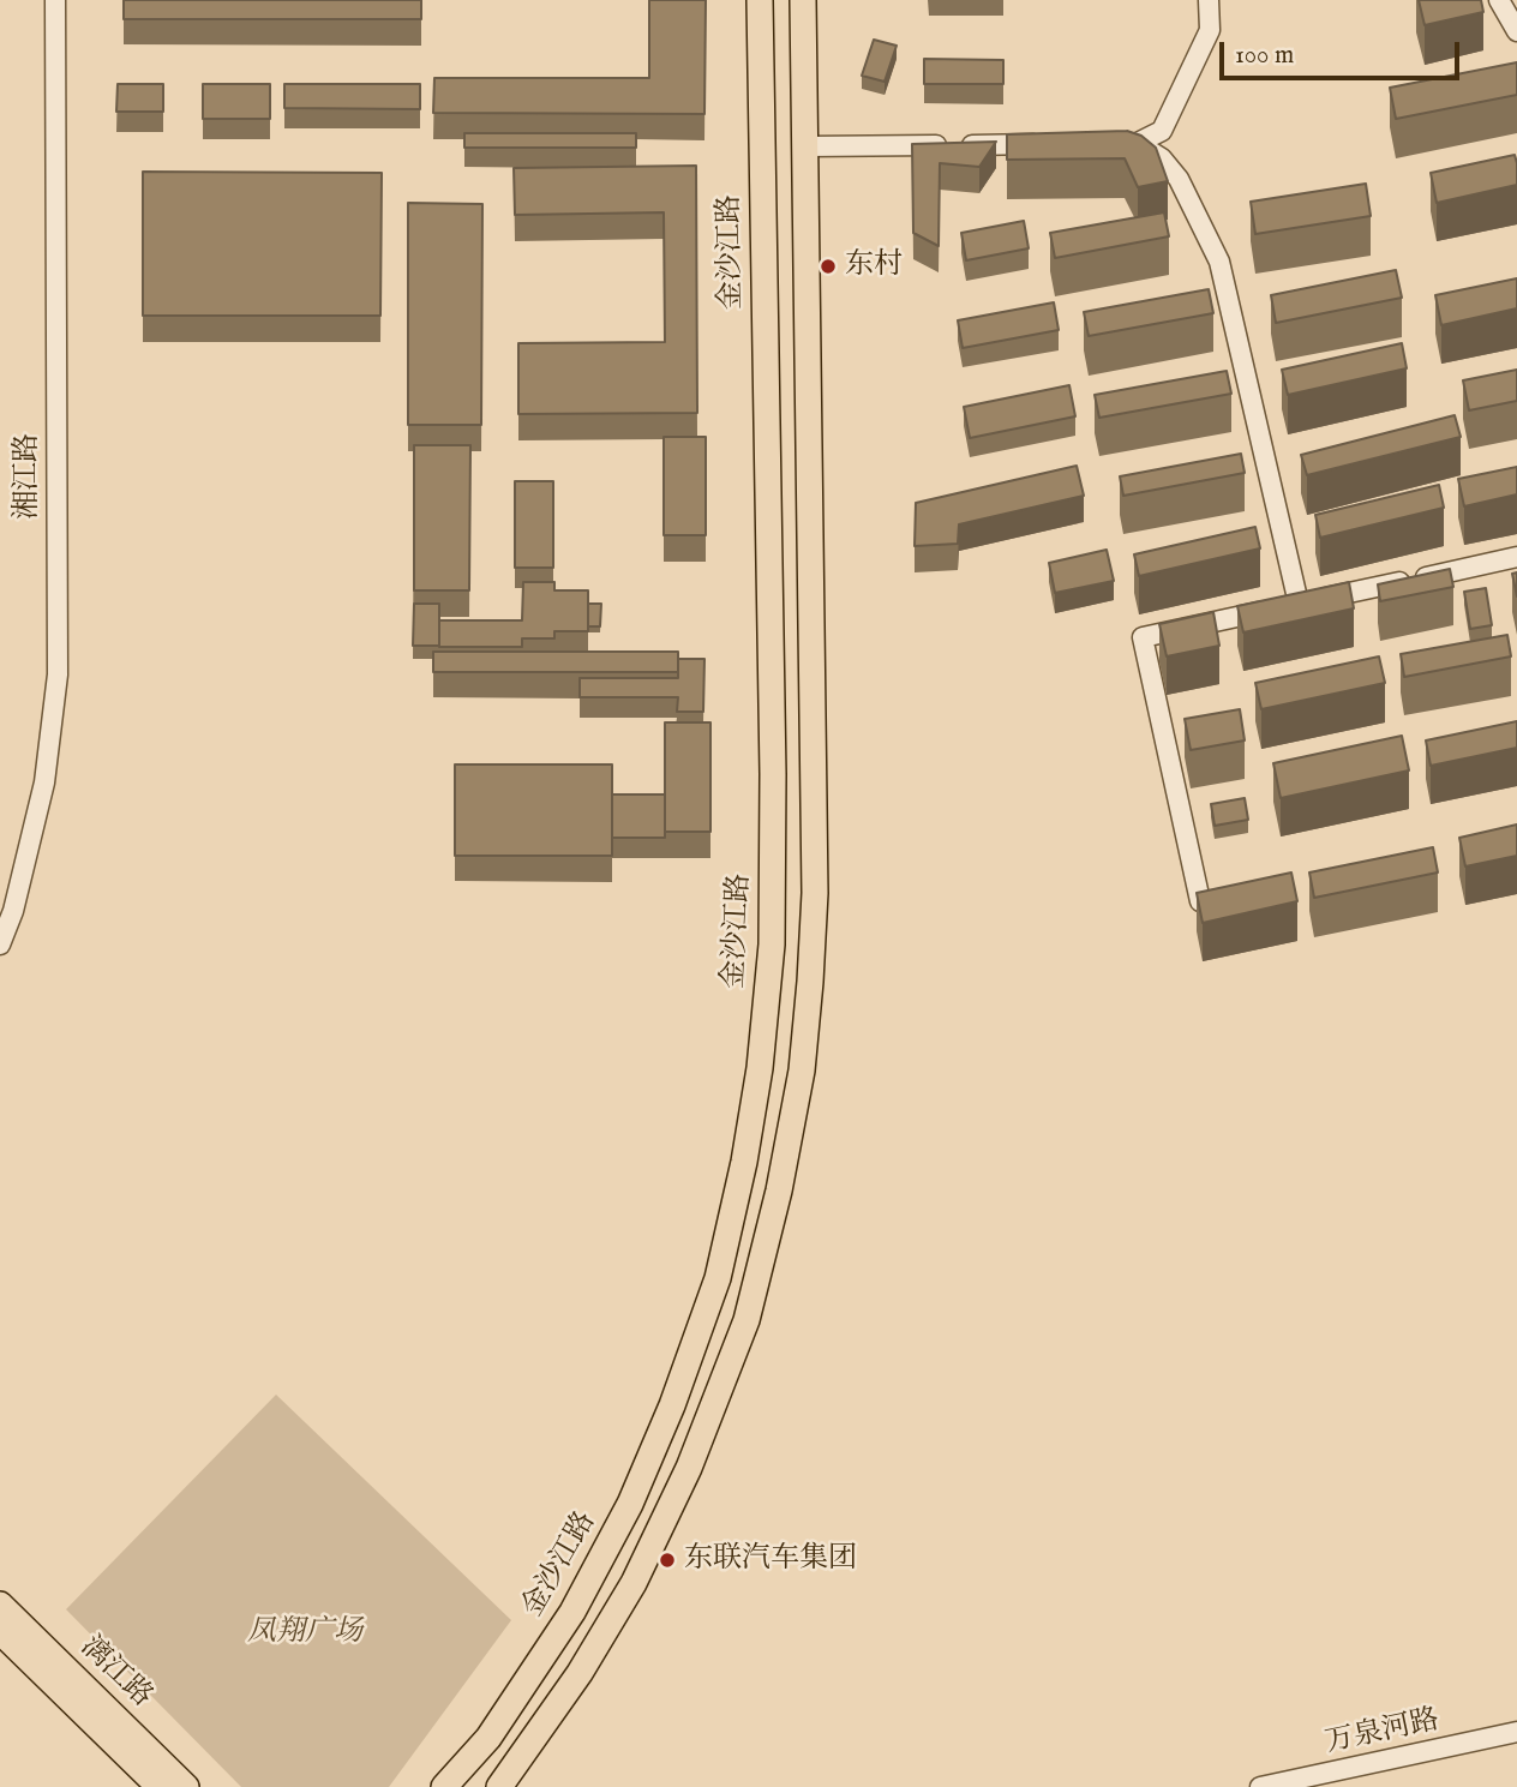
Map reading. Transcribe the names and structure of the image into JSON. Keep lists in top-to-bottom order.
{
  "streets": {
    "main road": ["金沙江路", "漓江路"],
    "street": ["湘江路", "万泉河路"]
  },
  "parks": ["凤翔广场"],
  "places": ["东村", "东联汽车集团"],
  "scale_bar": "100 m"
}
